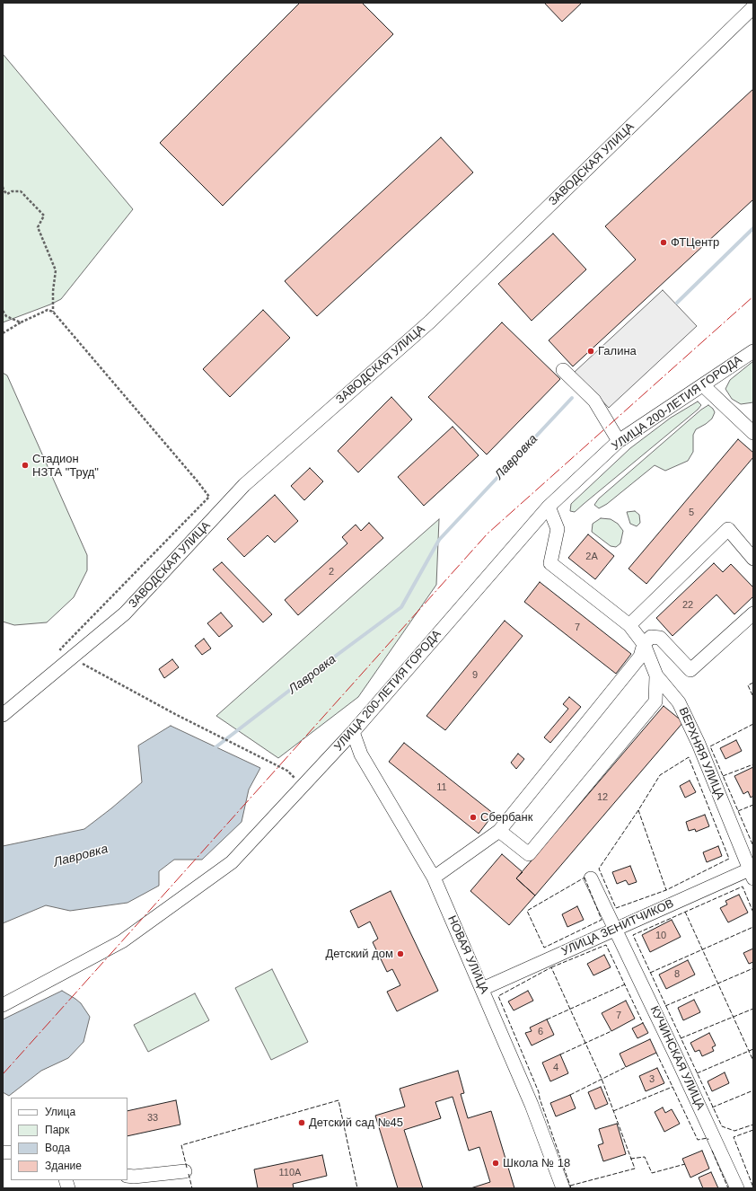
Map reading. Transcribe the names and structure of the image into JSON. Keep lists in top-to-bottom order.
{
  "streets": {
    "street": [
      "ЗАВОДСКАЯ УЛИЦА",
      "УЛИЦА 200-ЛЕТИЯ ГОРОДА",
      "ВЕРХНЯЯ УЛИЦА",
      "УЛИЦА ЗЕНИТЧИКОВ",
      "НОВАЯ УЛИЦА",
      "КУЧИНСКАЯ УЛИЦА"
    ]
  },
  "crossings": [
    ["УЛИЦА 200-ЛЕТИЯ ГОРОДА", "ВЕРХНЯЯ УЛИЦА"],
    ["УЛИЦА 200-ЛЕТИЯ ГОРОДА", "НОВАЯ УЛИЦА"],
    ["ВЕРХНЯЯ УЛИЦА", "УЛИЦА ЗЕНИТЧИКОВ"],
    ["УЛИЦА ЗЕНИТЧИКОВ", "НОВАЯ УЛИЦА"],
    ["УЛИЦА ЗЕНИТЧИКОВ", "КУЧИНСКАЯ УЛИЦА"]
  ],
  "water": ["Лавровка"],
  "places": [
    "ФТЦентр",
    "Галина",
    "Стадион НЗТА \"Труд\"",
    "Сбербанк",
    "Детский дом",
    "Детский сад №45",
    "Школа № 18"
  ],
  "house_numbers": [
    "5",
    "2А",
    "2",
    "22",
    "7",
    "9",
    "11",
    "12",
    "10",
    "8",
    "7",
    "6",
    "4",
    "3",
    "33",
    "110А"
  ],
  "legend": [
    "Улица",
    "Парк",
    "Вода",
    "Здание"
  ]
}
